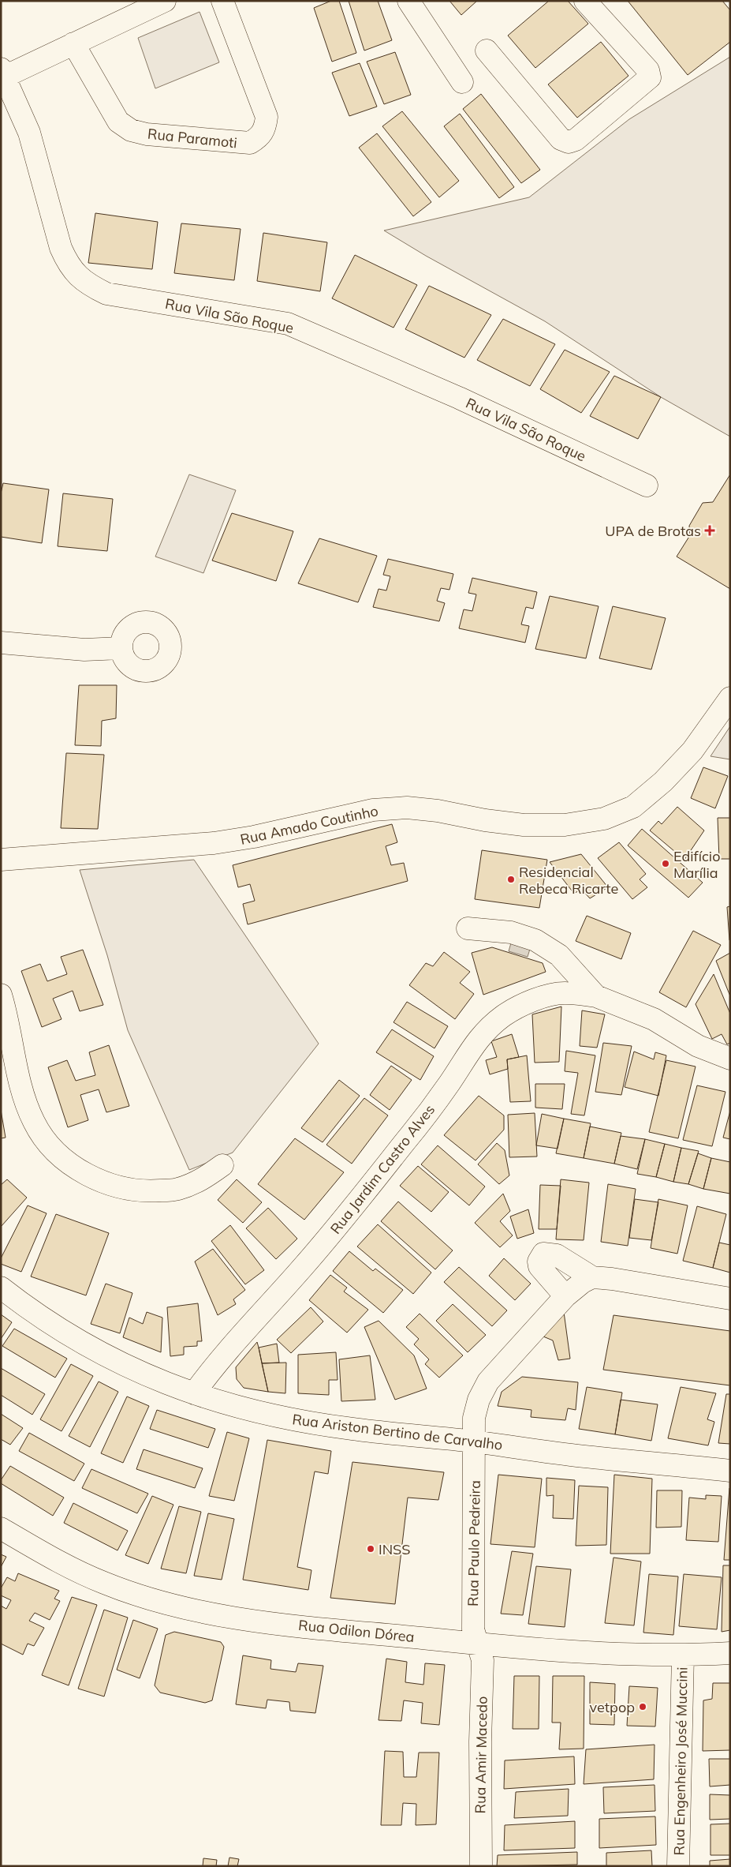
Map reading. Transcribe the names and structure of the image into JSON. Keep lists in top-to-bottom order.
{
  "streets": {
    "street": [
      "Rua Paramoti",
      "Rua Vila São Roque",
      "Rua Amado Coutinho",
      "Rua Jardim Castro Alves",
      "Rua Ariston Bertino de Carvalho",
      "Rua Paulo Pedreira",
      "Rua Odilon Dórea",
      "Rua Amir Macedo",
      "Rua Engenheiro José Muccini"
    ]
  },
  "crossings": [
    ["Rua Jardim Castro Alves", "Rua Ariston Bertino de Carvalho"],
    ["Rua Ariston Bertino de Carvalho", "Rua Paulo Pedreira"],
    ["Rua Paulo Pedreira", "Rua Odilon Dórea"],
    ["Rua Paulo Pedreira", "Rua Amir Macedo"],
    ["Rua Odilon Dórea", "Rua Amir Macedo"],
    ["Rua Odilon Dórea", "Rua Engenheiro José Muccini"]
  ],
  "places": {
    "health": ["UPA de Brotas"],
    "other": [
      "Edifício Marília",
      "Residencial Rebeca Ricarte",
      "INSS",
      "vetpop"
    ]
  }
}
